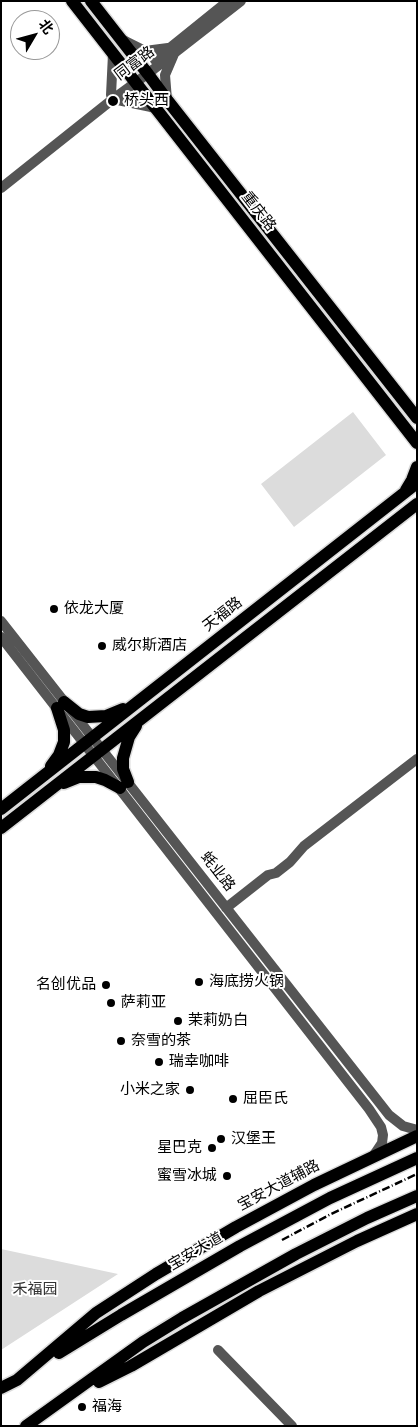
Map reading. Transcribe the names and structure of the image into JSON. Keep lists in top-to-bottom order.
{
  "streets": {
    "main road": [
      "重庆路",
      "天福路",
      "宝安大道辅路",
      "宝安大道"
    ],
    "street": ["同富路", "蚝业路"]
  },
  "crossings": [
    ["同富路", "重庆路"],
    ["天福路", "蚝业路"],
    ["蚝业路", "宝安大道辅路"],
    ["宝安大道辅路", "宝安大道"]
  ],
  "parks": ["禾福园"],
  "places": [
    "桥头西",
    "依龙大厦",
    "威尔斯酒店",
    "海底捞火锅",
    "名创优品",
    "萨莉亚",
    "茉莉奶白",
    "奈雪的茶",
    "瑞幸咖啡",
    "小米之家",
    "屈臣氏",
    "汉堡王",
    "星巴克",
    "蜜雪冰城",
    "福海"
  ],
  "north": "top right"
}
